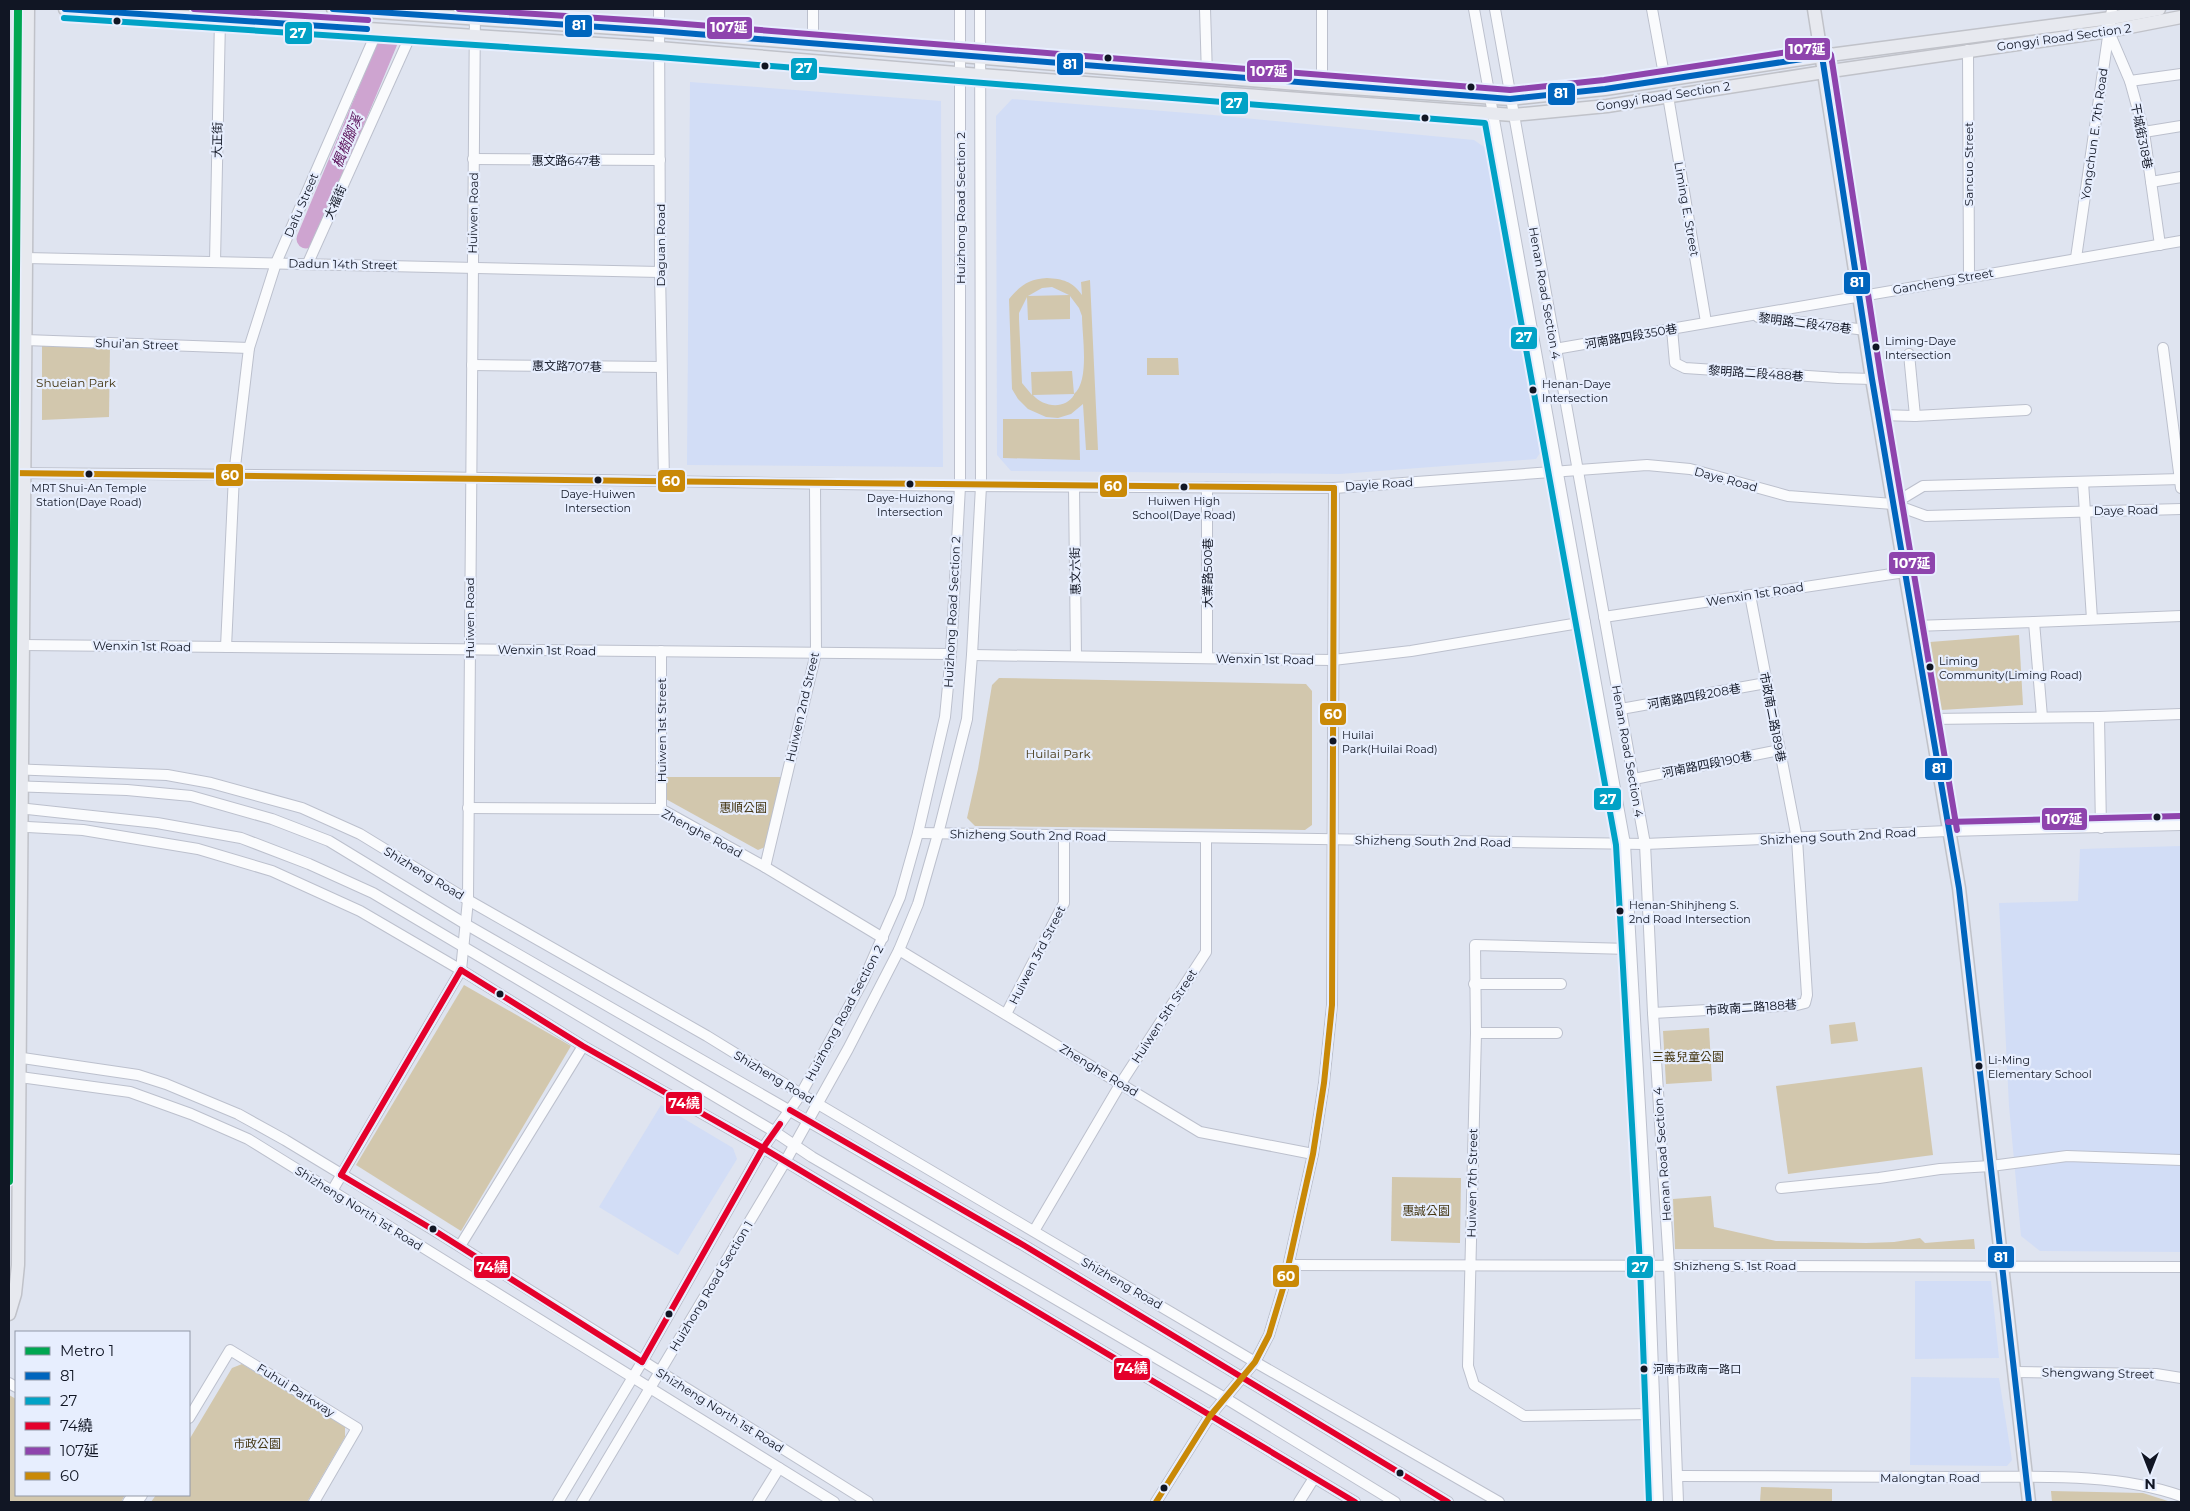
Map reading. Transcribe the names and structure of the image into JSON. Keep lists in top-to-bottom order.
{
  "streets": {
    "main road": ["Gongyi Road Section 2"],
    "street": [
      "Yongchun E. 7th Road",
      "干城街318巷",
      "大正街",
      "惠文路647巷",
      "Sancuo Street",
      "大福街",
      "Dafu Street",
      "Huizhong Road Section 2",
      "Liming E. Street",
      "Huiwen Road",
      "Daguan Road",
      "Dadun 14th Street",
      "Gancheng Street",
      "Henan Road Section 4",
      "黎明路二段478巷",
      "河南路四段350巷",
      "Shui’an Street",
      "惠文路707巷",
      "黎明路二段488巷",
      "Daye Road",
      "Dayie Road",
      "惠文六街",
      "大業路500巷",
      "Wenxin 1st Road",
      "河南路四段208巷",
      "Huiwen 2nd Street",
      "市政南二路189巷",
      "Huiwen 1st Street",
      "河南路四段190巷",
      "Zhenghe Road",
      "Shizheng South 2nd Road",
      "Shizheng Road",
      "Huiwen 3rd Street",
      "市政南二路188巷",
      "Huiwen 5th Street",
      "Huiwen 7th Street",
      "Shizheng North 1st Road",
      "Shizheng S. 1st Road",
      "Huizhong Road Section 1",
      "Shengwang Street",
      "Fuhui Parkway",
      "Malongtan Road"
    ]
  },
  "crossings": [
    ["Gongyi Road Section 2", "Yongchun E. 7th Road"],
    ["Gongyi Road Section 2", "干城街318巷"],
    ["Gongyi Road Section 2", "大正街"],
    ["Gongyi Road Section 2", "Sancuo Street"],
    ["Gongyi Road Section 2", "大福街"],
    ["Gongyi Road Section 2", "Dafu Street"],
    ["Gongyi Road Section 2", "Huizhong Road Section 2"],
    ["Gongyi Road Section 2", "Liming E. Street"],
    ["Gongyi Road Section 2", "Huiwen Road"],
    ["Gongyi Road Section 2", "Daguan Road"],
    ["Gongyi Road Section 2", "Henan Road Section 4"],
    ["Yongchun E. 7th Road", "干城街318巷"],
    ["Yongchun E. 7th Road", "Gancheng Street"],
    ["干城街318巷", "Gancheng Street"],
    ["大正街", "Dadun 14th Street"],
    ["惠文路647巷", "Huiwen Road"],
    ["惠文路647巷", "Daguan Road"],
    ["Sancuo Street", "Gancheng Street"],
    ["大福街", "Dadun 14th Street"],
    ["Dafu Street", "Dadun 14th Street"],
    ["Dafu Street", "Shui’an Street"],
    ["Dafu Street", "Wenxin 1st Road"],
    ["Huizhong Road Section 2", "Dayie Road"],
    ["Huizhong Road Section 2", "Wenxin 1st Road"],
    ["Huizhong Road Section 2", "Zhenghe Road"],
    ["Huizhong Road Section 2", "Shizheng South 2nd Road"],
    ["Huizhong Road Section 2", "Shizheng Road"],
    ["Huizhong Road Section 2", "Huizhong Road Section 1"],
    ["Liming E. Street", "Gancheng Street"],
    ["Liming E. Street", "河南路四段350巷"],
    ["Huiwen Road", "Dadun 14th Street"],
    ["Huiwen Road", "惠文路707巷"],
    ["Huiwen Road", "Wenxin 1st Road"],
    ["Huiwen Road", "Zhenghe Road"],
    ["Huiwen Road", "Shizheng Road"],
    ["Huiwen Road", "Shizheng North 1st Road"],
    ["Daguan Road", "Dadun 14th Street"],
    ["Daguan Road", "惠文路707巷"],
    ["Gancheng Street", "黎明路二段478巷"],
    ["Gancheng Street", "河南路四段350巷"],
    ["Henan Road Section 4", "河南路四段350巷"],
    ["Henan Road Section 4", "Daye Road"],
    ["Henan Road Section 4", "Dayie Road"],
    ["Henan Road Section 4", "Wenxin 1st Road"],
    ["Henan Road Section 4", "河南路四段208巷"],
    ["Henan Road Section 4", "河南路四段190巷"],
    ["Henan Road Section 4", "Shizheng South 2nd Road"],
    ["Henan Road Section 4", "市政南二路188巷"],
    ["Henan Road Section 4", "Huiwen 7th Street"],
    ["Henan Road Section 4", "Shizheng S. 1st Road"],
    ["Henan Road Section 4", "Malongtan Road"],
    ["河南路四段350巷", "黎明路二段488巷"],
    ["Daye Road", "Dayie Road"],
    ["Dayie Road", "惠文六街"],
    ["Dayie Road", "大業路500巷"],
    ["惠文六街", "Wenxin 1st Road"],
    ["大業路500巷", "Wenxin 1st Road"],
    ["Wenxin 1st Road", "Huiwen 2nd Street"],
    ["Wenxin 1st Road", "市政南二路189巷"],
    ["Wenxin 1st Road", "Huiwen 1st Street"],
    ["河南路四段208巷", "市政南二路189巷"],
    ["Huiwen 2nd Street", "Zhenghe Road"],
    ["市政南二路189巷", "河南路四段190巷"],
    ["市政南二路189巷", "Shizheng South 2nd Road"],
    ["市政南二路189巷", "市政南二路188巷"],
    ["Huiwen 1st Street", "Zhenghe Road"],
    ["Zhenghe Road", "Huiwen 3rd Street"],
    ["Zhenghe Road", "Huiwen 5th Street"],
    ["Shizheng South 2nd Road", "Huiwen 3rd Street"],
    ["Shizheng South 2nd Road", "市政南二路188巷"],
    ["Shizheng South 2nd Road", "Huiwen 5th Street"],
    ["Shizheng Road", "Huiwen 5th Street"],
    ["Shizheng Road", "Huizhong Road Section 1"],
    ["Huiwen 7th Street", "Shizheng S. 1st Road"],
    ["Shizheng North 1st Road", "Huizhong Road Section 1"]
  ],
  "water": ["楓樹腳溪"],
  "parks": [
    "Shueian Park",
    "Huilai Park",
    "惠順公園",
    "三義兒童公園",
    "惠誠公園",
    "市政公園"
  ],
  "places": [
    "Liming-Daye Intersection",
    "Henan-Daye Intersection",
    "MRT Shui-An Temple Station(Daye Road)",
    "Daye-Huiwen Intersection",
    "Daye-Huizhong Intersection",
    "Huiwen High School(Daye Road)",
    "Liming Community(Liming Road)",
    "Huilai Park(Huilai Road)",
    "Henan-Shihjheng S. 2nd Road Intersection",
    "Li-Ming Elementary School",
    "河南市政南一路口"
  ],
  "lines": [
    "metro line 1",
    "transit line 81",
    "transit line 107延",
    "transit line 27",
    "transit line 60",
    "transit line 74繞"
  ],
  "legend": [
    "Metro 1",
    "81",
    "27",
    "74繞",
    "107延",
    "60"
  ],
  "north": "bottom"
}
